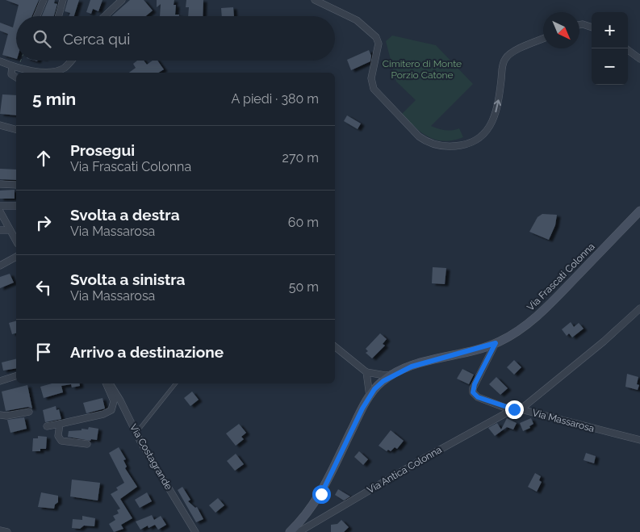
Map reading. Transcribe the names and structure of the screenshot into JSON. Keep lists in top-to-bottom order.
{
  "streets": {
    "street": [
      "Via Frascati Colonna",
      "Via Massarosa",
      "Via Costagrande",
      "Via Antica Colonna"
    ]
  },
  "crossings": [
    ["Via Massarosa", "Via Antica Colonna"]
  ],
  "parks": ["Cimitero di Monte Porzio Catone"],
  "north": "bottom right",
  "page": {
    "map_buttons": ["+", "−"],
    "search": "Cerca qui",
    "heading": ["5 min", "A piedi · 380 m"],
    "list": [
      ["Prosegui", "Via Frascati Colonna", "270 m"],
      ["Svolta a destra", "Via Massarosa", "60 m"],
      ["Svolta a sinistra", "Via Massarosa", "50 m"],
      "Arrivo a destinazione"
    ]
  }
}
